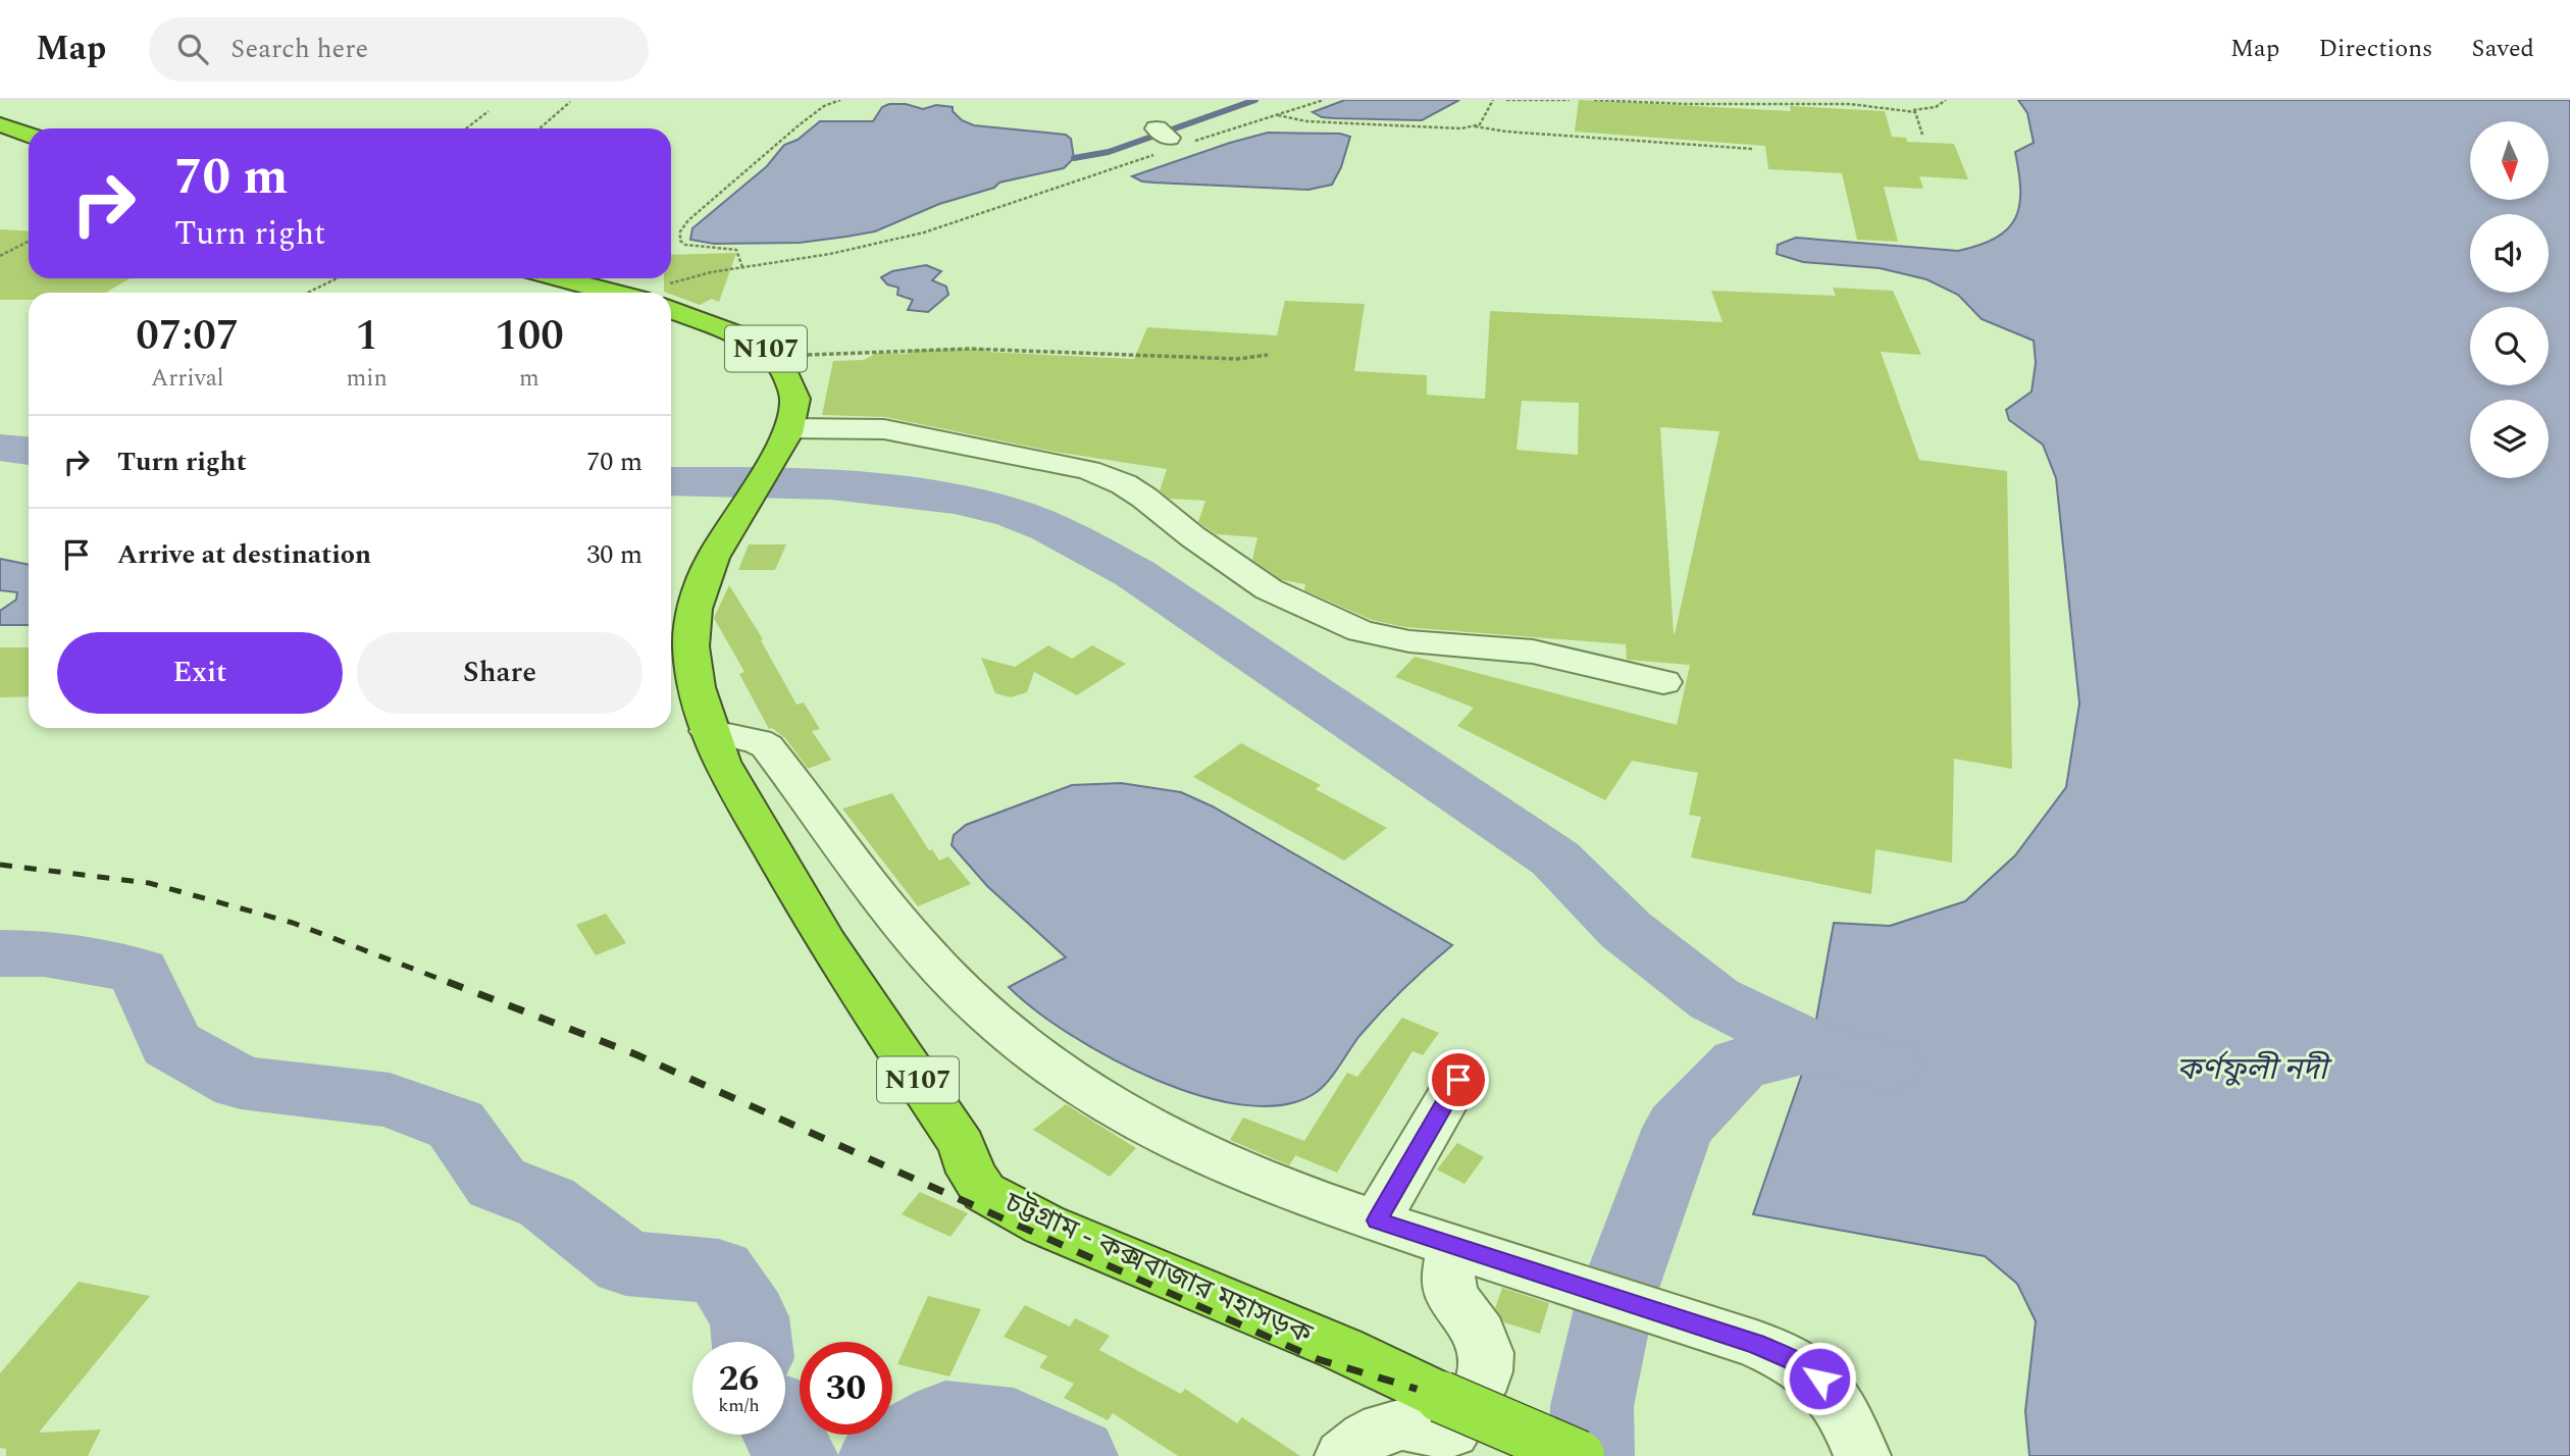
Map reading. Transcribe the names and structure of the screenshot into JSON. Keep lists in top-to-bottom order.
{
  "streets": {
    "highway": ["N107", "চট্টগ্রাম - কক্সবাজার মহাসড়ক"]
  },
  "crossings": [
    ["N107", "চট্টগ্রাম - কক্সবাজার মহাসড়ক"]
  ],
  "water": ["কর্ণফুলী নদী"],
  "north": "bottom",
  "page": {
    "header": "Map",
    "search": "Search here",
    "nav": ["Map", "Directions", "Saved"],
    "turn": ["70 m", "Turn right"],
    "eta": [
      "07:07",
      "Arrival",
      "1",
      "min",
      "100",
      "m"
    ],
    "list": [
      {
        "name": "Turn right",
        "value": "70 m"
      },
      {
        "name": "Arrive at destination",
        "value": "30 m"
      }
    ],
    "buttons": ["Exit", "Share"],
    "speed": "26 km/h",
    "limit": "30"
  }
}
